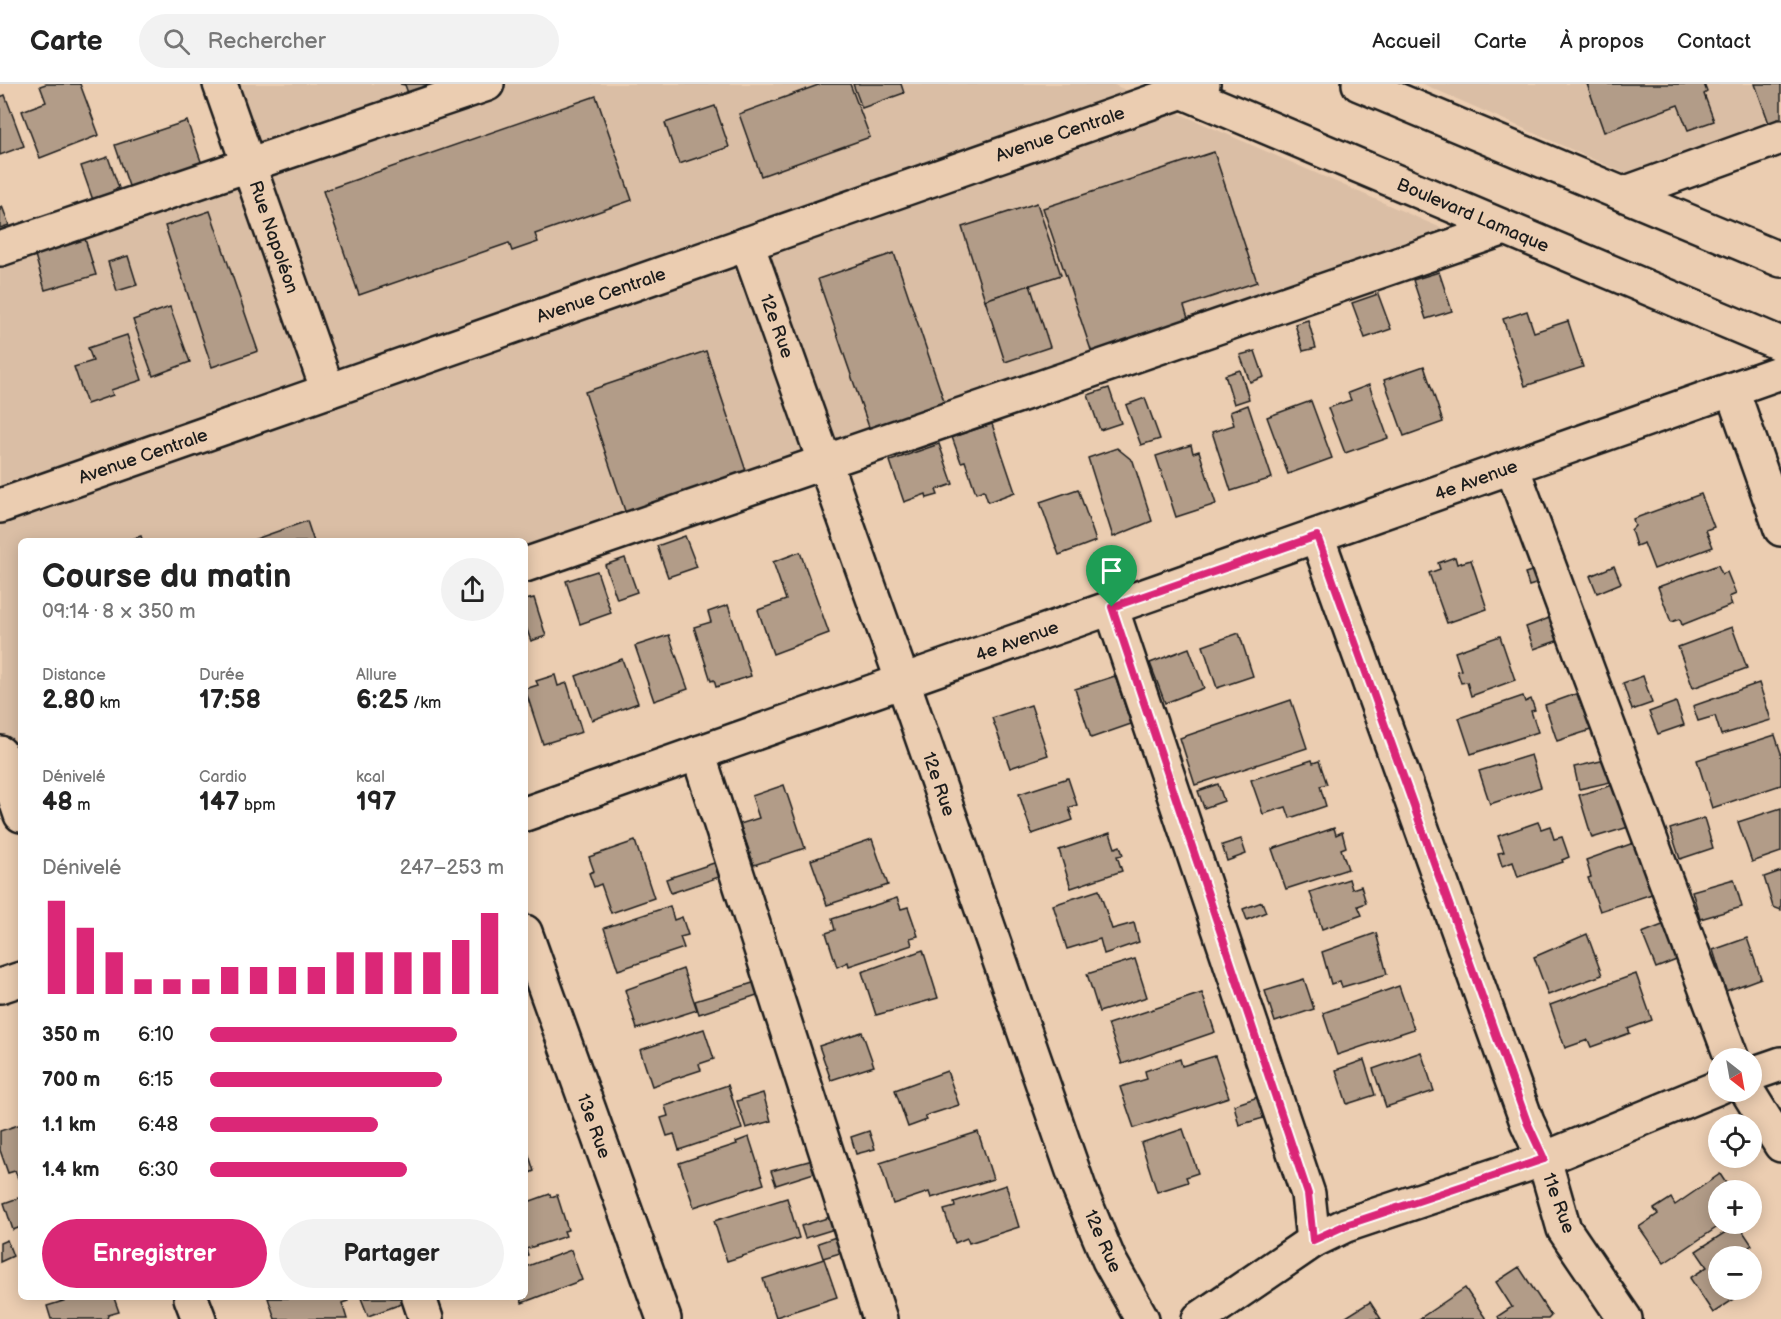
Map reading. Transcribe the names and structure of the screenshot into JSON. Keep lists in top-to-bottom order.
{
  "streets": {
    "street": [
      "Avenue Centrale",
      "Boulevard Lamaque",
      "Rue Napoléon",
      "12e Rue",
      "4e Avenue",
      "13e Rue",
      "11e Rue"
    ]
  },
  "crossings": [
    ["Avenue Centrale", "Boulevard Lamaque"],
    ["Avenue Centrale", "Rue Napoléon"],
    ["Avenue Centrale", "12e Rue"],
    ["12e Rue", "4e Avenue"],
    ["4e Avenue", "11e Rue"]
  ],
  "north": "bottom right",
  "page": {
    "header": "Carte",
    "search": "Rechercher",
    "nav": [
      "Accueil",
      "Carte",
      "À propos",
      "Contact"
    ],
    "heading": ["Course du matin", "09:14 · 8 × 350 m"],
    "stats": [
      ["Distance", "2.80 km"],
      ["Durée", "17:58"],
      ["Allure", "6:25 /km"],
      ["Dénivelé", "48 m"],
      ["Cardio", "147 bpm"],
      ["kcal", "197"]
    ],
    "chart": ["Dénivelé", "247–253 m"],
    "list": [
      {
        "name": "350 m",
        "note": "6:10"
      },
      {
        "name": "700 m",
        "note": "6:15"
      },
      {
        "name": "1.1 km",
        "note": "6:48"
      },
      {
        "name": "1.4 km",
        "note": "6:30"
      }
    ],
    "map_buttons": ["+", "−"],
    "buttons": ["Enregistrer", "Partager"]
  }
}
